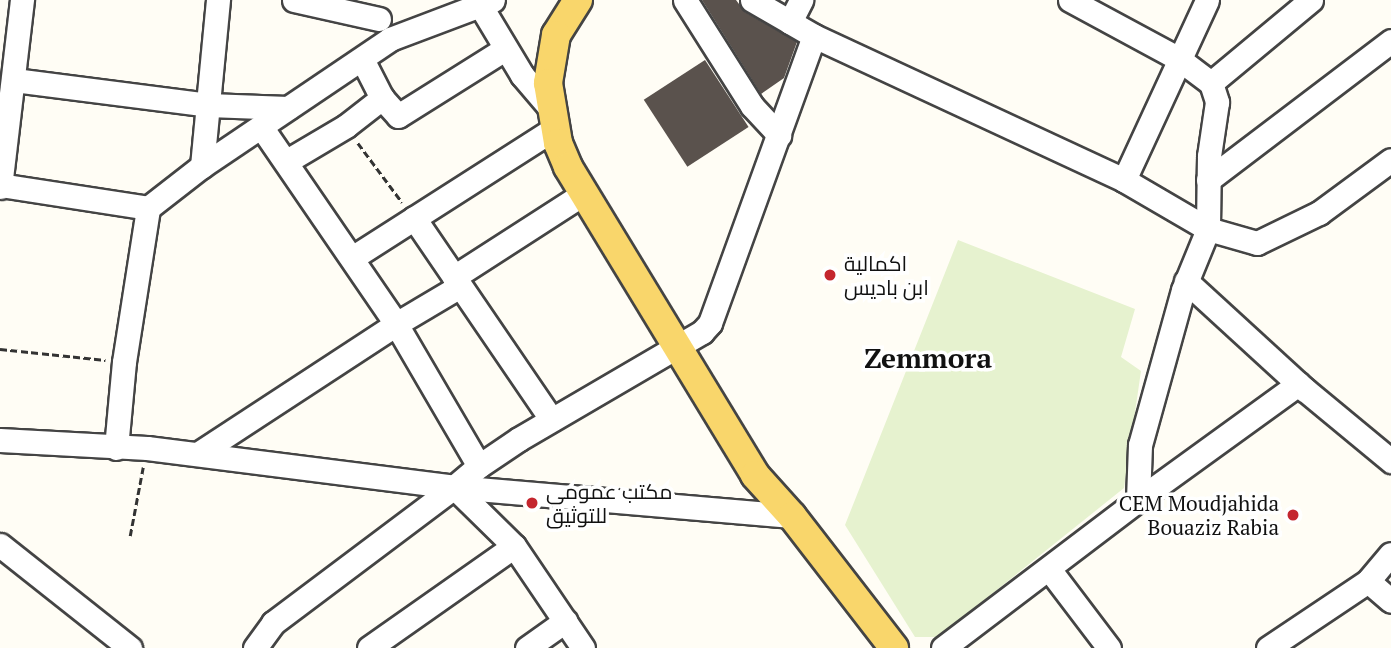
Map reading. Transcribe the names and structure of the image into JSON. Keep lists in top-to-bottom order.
{
  "districts": ["Zemmora"],
  "places": ["اكمالية ابن باديس", "مكتب عمومي للتوثيق", "CEM Moudjahida Bouaziz Rabia"]
}
